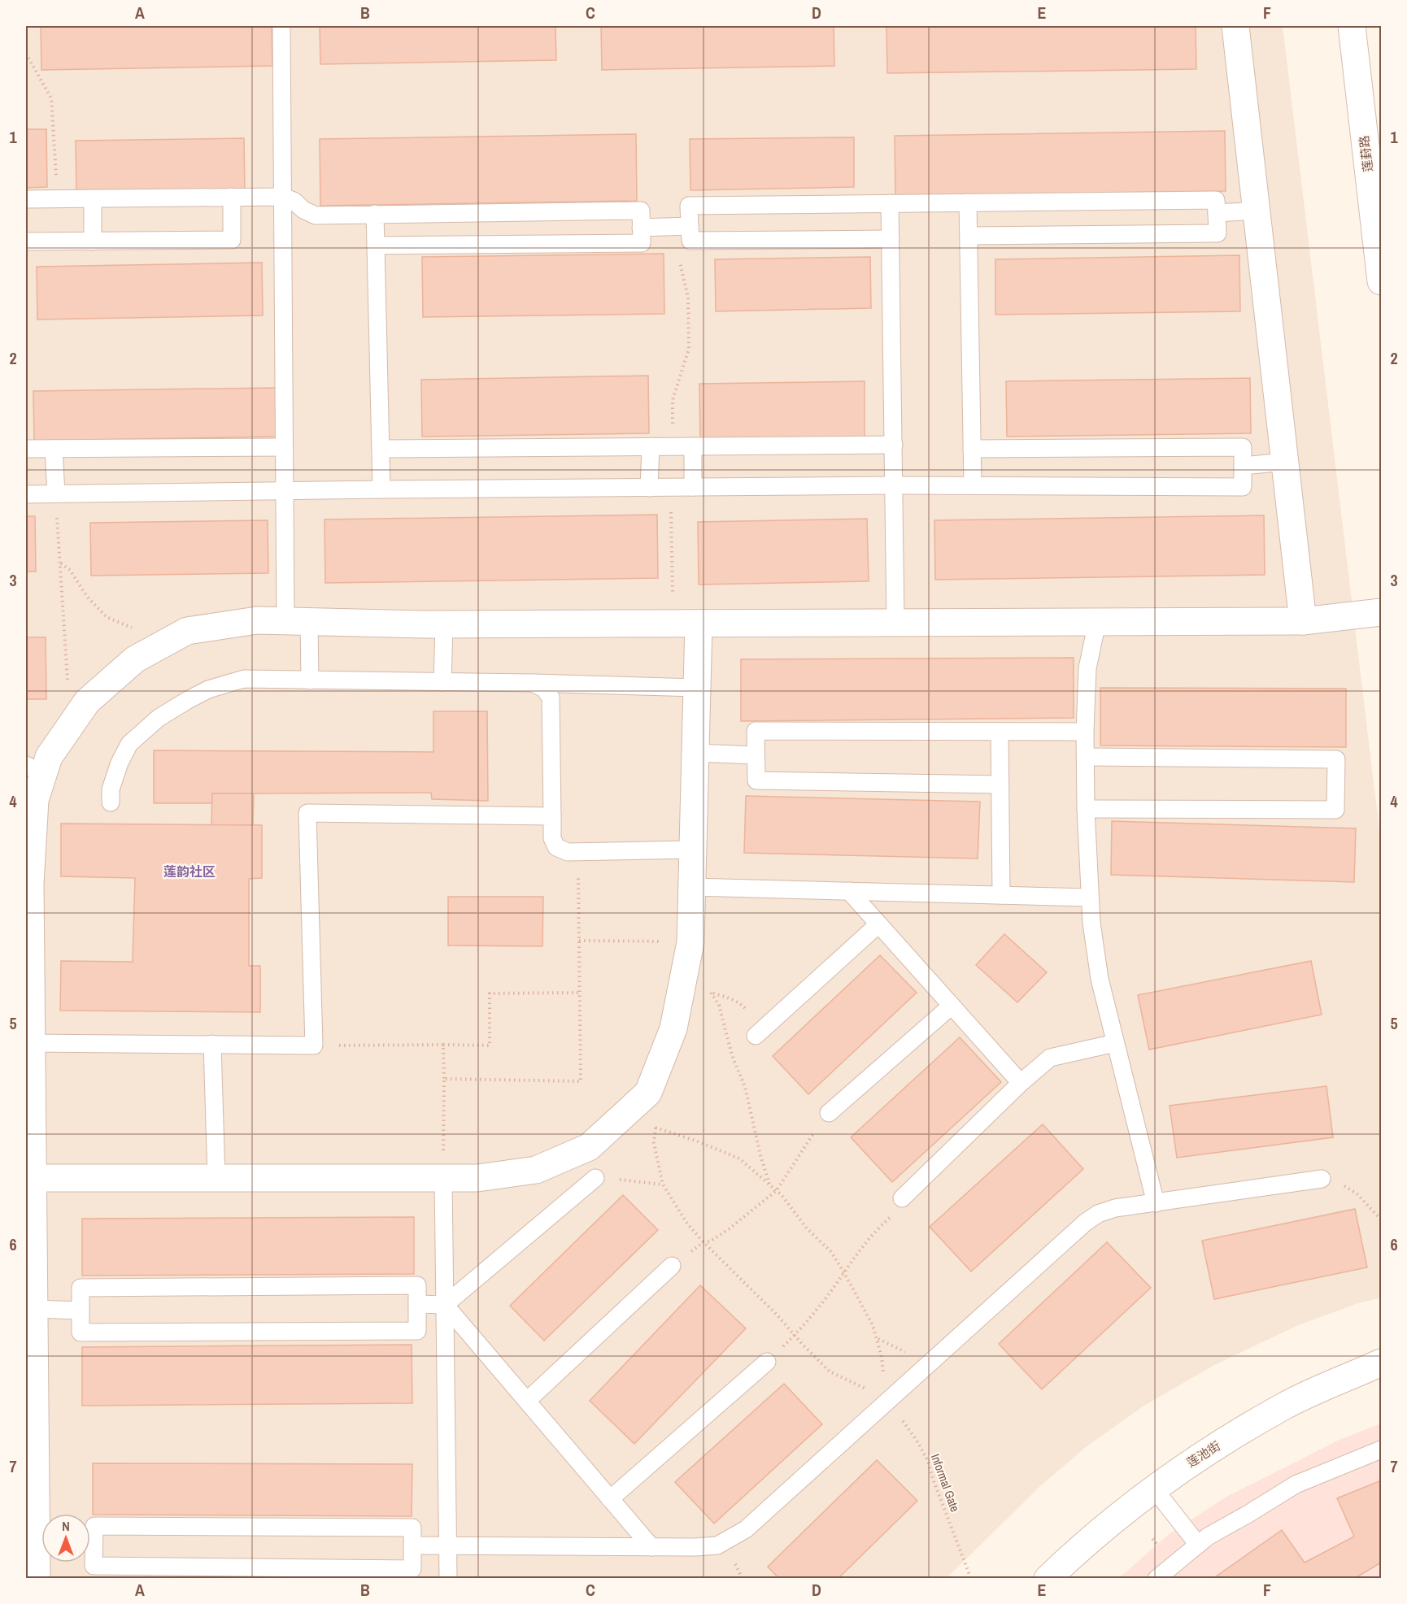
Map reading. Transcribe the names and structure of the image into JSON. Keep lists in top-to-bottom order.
{
  "streets": {
    "street": ["莲葑路", "莲池街"],
    "path": ["Informal Gate"]
  },
  "districts": ["莲韵社区"],
  "north": "top",
  "grid": {
    "columns": [
      "A",
      "B",
      "C",
      "D",
      "E",
      "F"
    ],
    "rows": [
      "1",
      "2",
      "3",
      "4",
      "5",
      "6",
      "7"
    ]
  }
}
